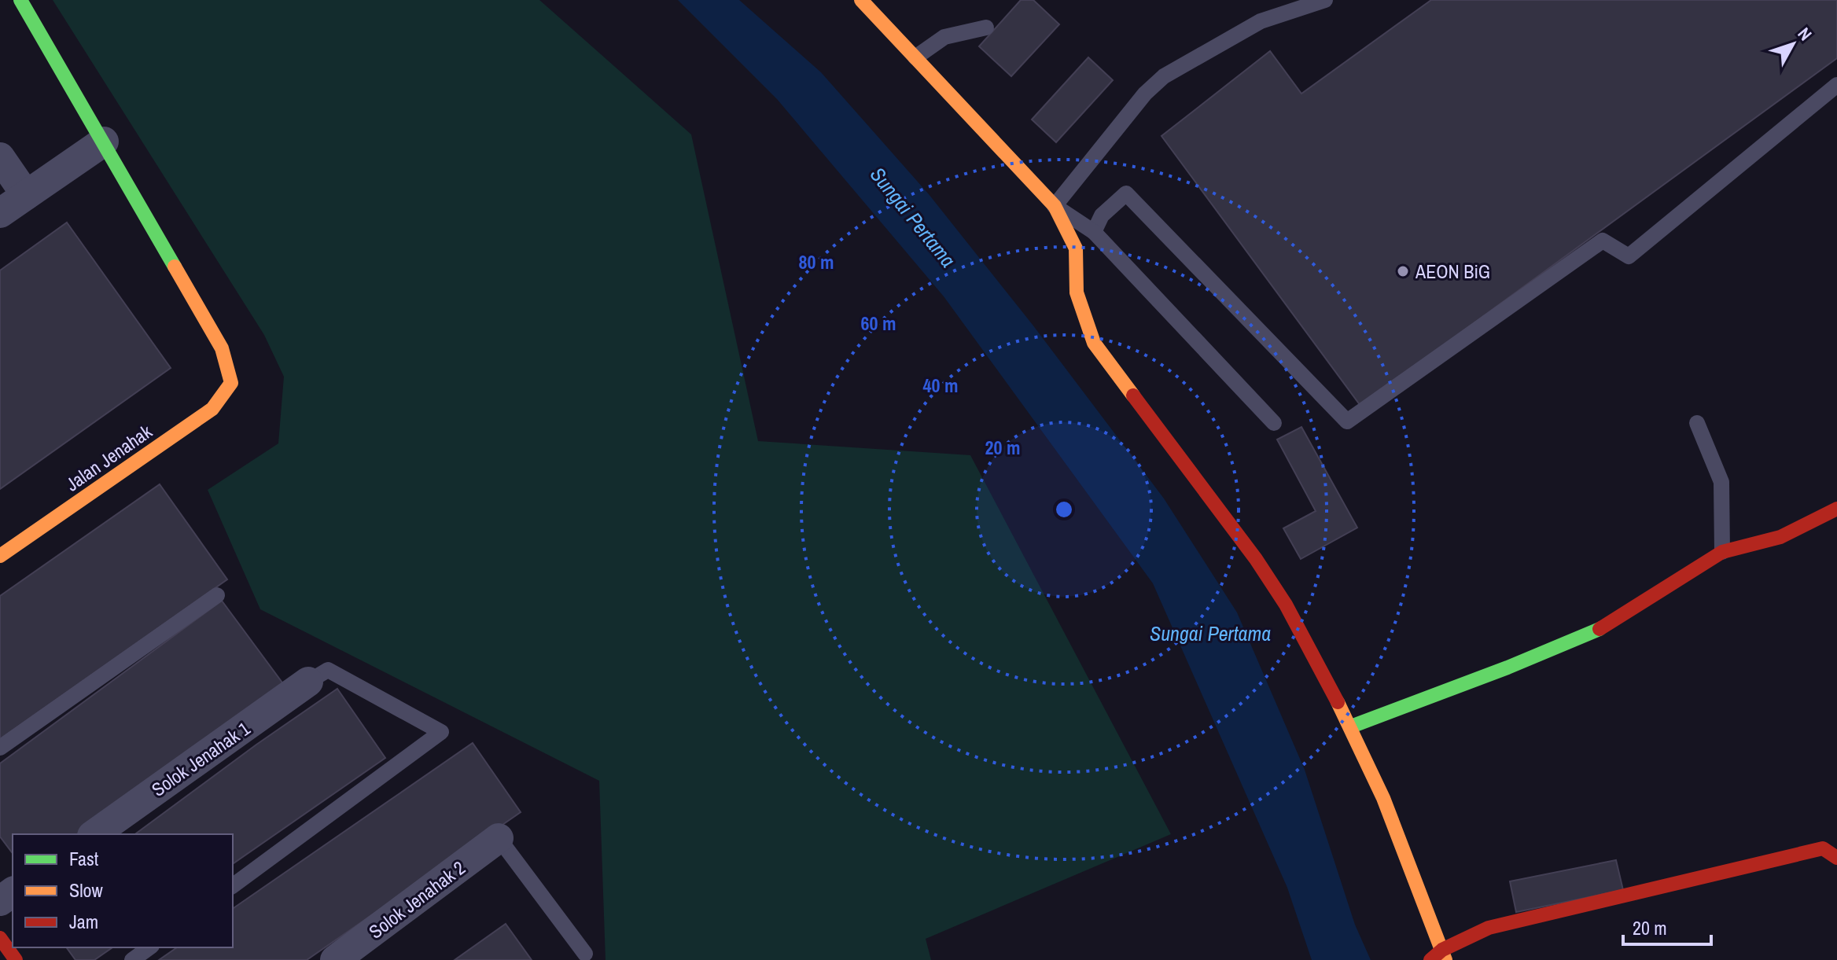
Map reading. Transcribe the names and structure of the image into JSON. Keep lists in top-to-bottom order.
{
  "streets": {
    "street": ["Jalan Jenahak", "Solok Jenahak 1", "Solok Jenahak 2"]
  },
  "water": ["Sungai Pertama"],
  "places": ["AEON BiG"],
  "legend": ["Fast", "Slow", "Jam"],
  "scale_bar": "20 m",
  "north": "top right",
  "rings": [
    "80 m",
    "60 m",
    "40 m",
    "20 m"
  ]
}
